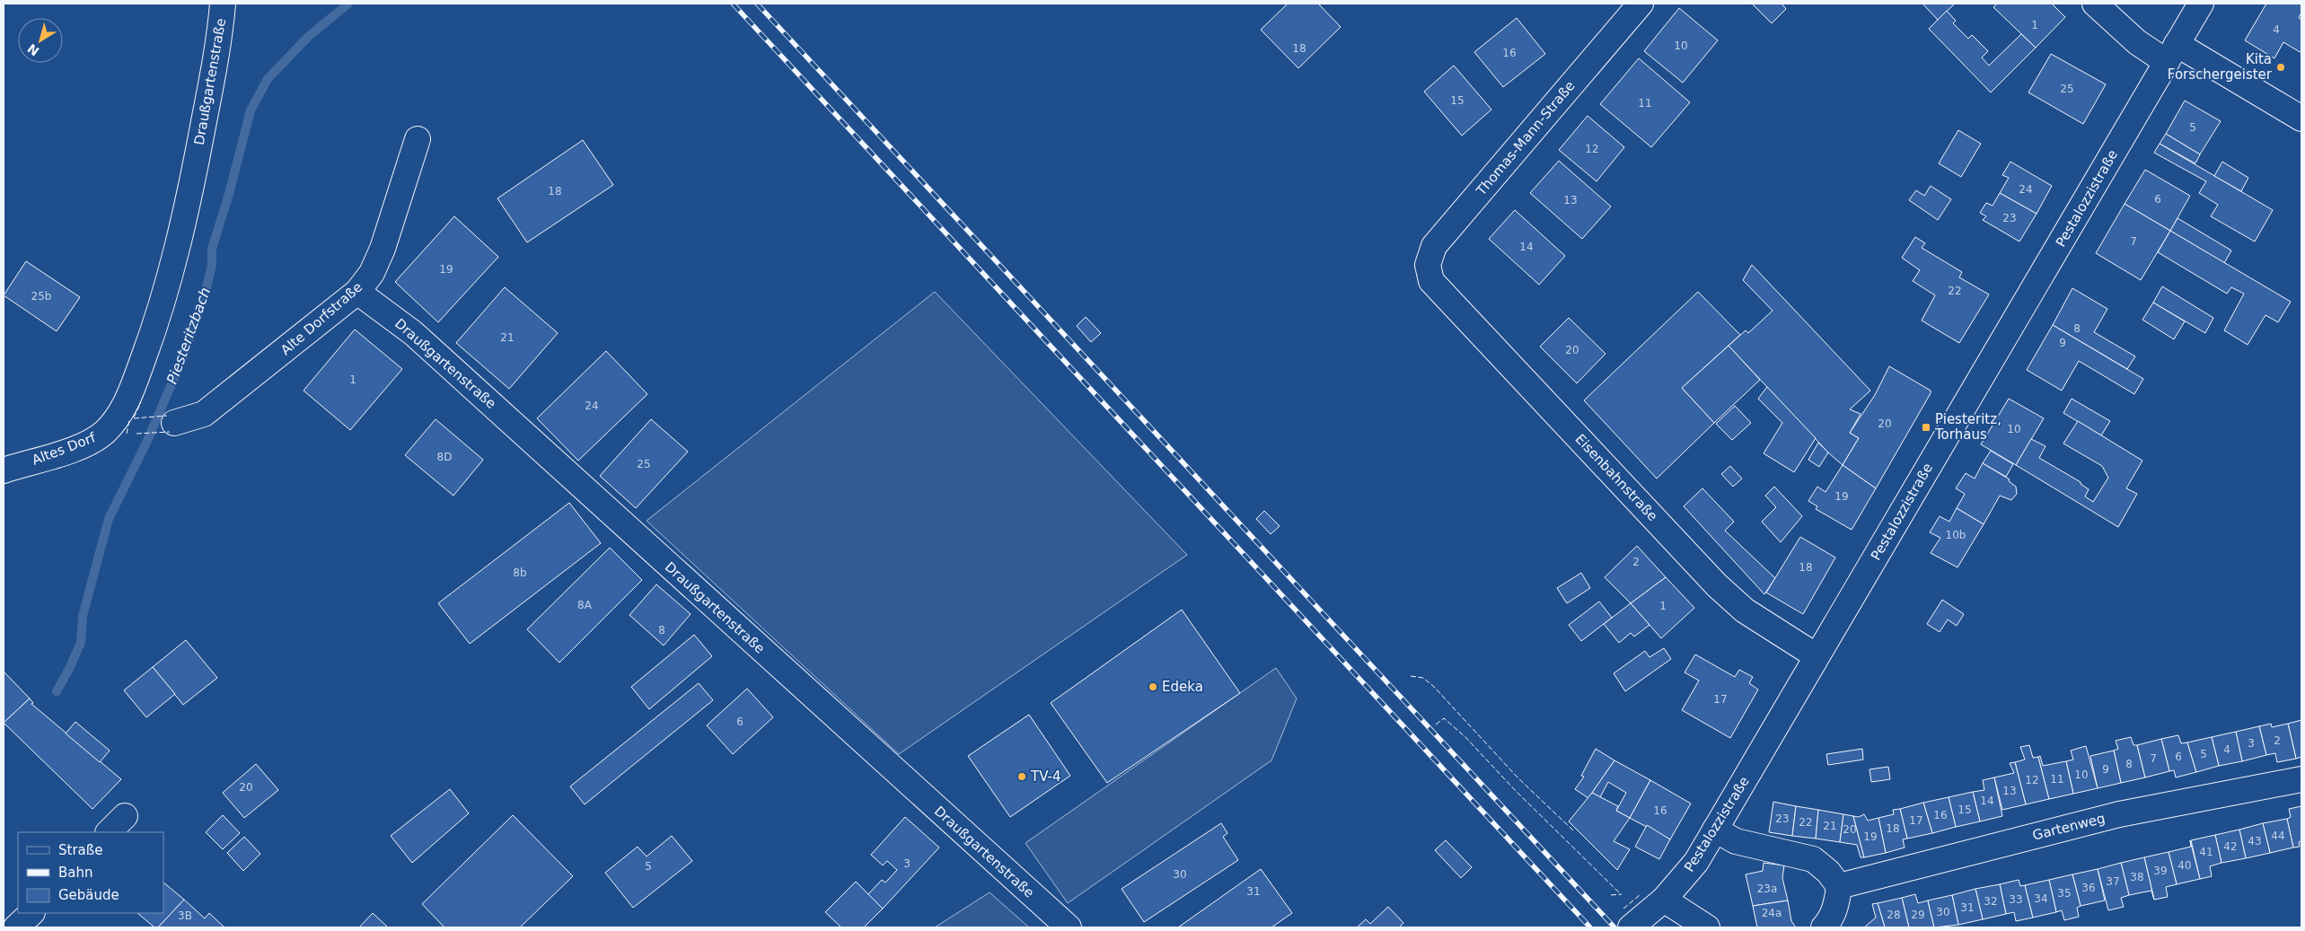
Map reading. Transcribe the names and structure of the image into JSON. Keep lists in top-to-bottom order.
{
  "streets": {
    "street": [
      "Draußgartenstraße",
      "Thomas-Mann-Straße",
      "Pestalozzistraße",
      "Alte Dorfstraße",
      "Altes Dorf",
      "Eisenbahnstraße",
      "Gartenweg"
    ]
  },
  "crossings": [
    ["Draußgartenstraße", "Alte Dorfstraße"],
    ["Draußgartenstraße", "Altes Dorf"],
    ["Thomas-Mann-Straße", "Eisenbahnstraße"],
    ["Pestalozzistraße", "Eisenbahnstraße"]
  ],
  "water": ["Piesteritzbach"],
  "places": {
    "other": ["Kita Forschergeister", "Edeka", "TV-4"],
    "transit": ["Piesteritz, Torhaus"]
  },
  "house_numbers": [
    "1",
    "4",
    "10",
    "18",
    "16",
    "25",
    "15",
    "11",
    "5",
    "12",
    "24",
    "18",
    "6",
    "13",
    "23",
    "7",
    "14",
    "19",
    "22",
    "25b",
    "8",
    "21",
    "9",
    "20",
    "1",
    "24",
    "20",
    "10",
    "8D",
    "25",
    "19",
    "10b",
    "2",
    "18",
    "8b",
    "8A",
    "1",
    "8",
    "17",
    "6",
    "2",
    "3",
    "4",
    "5",
    "6",
    "7",
    "8",
    "9",
    "10",
    "11",
    "12",
    "20",
    "13",
    "14",
    "15",
    "16",
    "16",
    "23",
    "17",
    "22",
    "21",
    "18",
    "20",
    "44",
    "19",
    "43",
    "42",
    "41",
    "3",
    "40",
    "5",
    "39",
    "30",
    "38",
    "37",
    "36",
    "23a",
    "31",
    "35",
    "34",
    "33",
    "32",
    "31",
    "30",
    "24a",
    "28",
    "29",
    "3B"
  ],
  "legend": ["Straße", "Bahn", "Gebäude"],
  "north": "bottom left"
}
